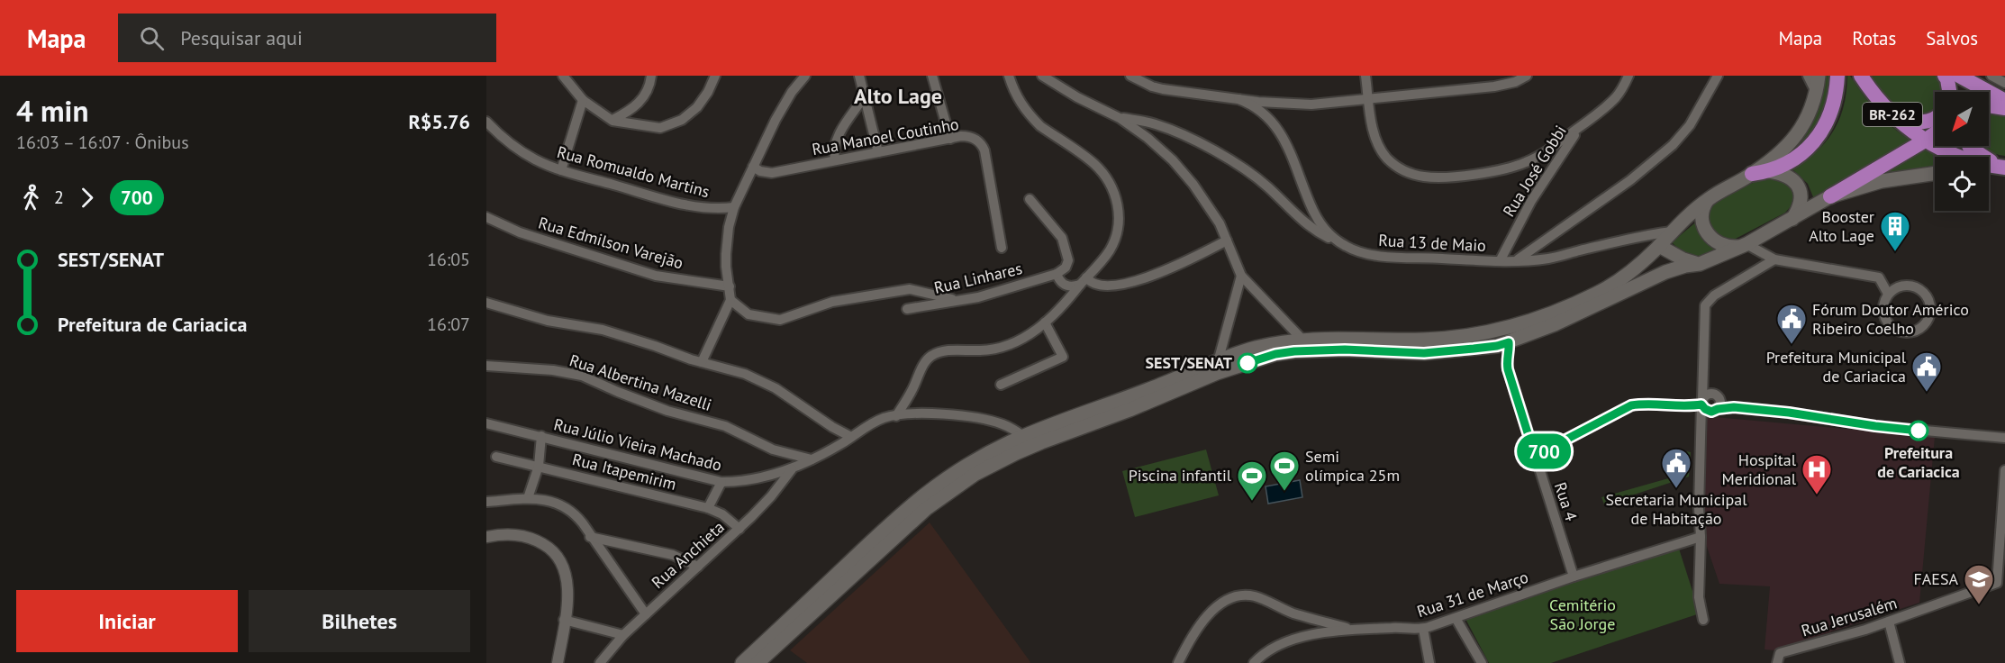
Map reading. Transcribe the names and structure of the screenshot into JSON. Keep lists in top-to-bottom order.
{
  "streets": {
    "main road": ["BR-262"],
    "street": [
      "Rua Manoel Coutinho",
      "Rua José Gobbi",
      "Rua Romualdo Martins",
      "Rua Edmilson Varejão",
      "Rua 13 de Maio",
      "Rua Linhares",
      "Rua Albertina Mazelli",
      "Rua Júlio Vieira Machado",
      "Rua Itapemirim",
      "Rua 4",
      "Rua Anchieta",
      "Rua 31 de Março",
      "Rua Jerusalém"
    ]
  },
  "crossings": [
    ["Rua José Gobbi", "Rua 13 de Maio"],
    ["Rua Albertina Mazelli", "Rua Júlio Vieira Machado"],
    ["Rua Júlio Vieira Machado", "Rua Anchieta"],
    ["Rua Itapemirim", "Rua Anchieta"],
    ["Rua 4", "Rua 31 de Março"]
  ],
  "districts": ["Alto Lage"],
  "parks": ["Cemitério São Jorge"],
  "places": {
    "building": ["Booster Alto Lage"],
    "public building": ["Fórum Doutor Américo Ribeiro Coelho", "Prefeitura Municipal de Cariacica", "Secretaria Municipal de Habitação"],
    "other": ["SEST/SENAT", "Prefeitura de Cariacica"],
    "sports": ["Semi olímpica 25m", "Piscina infantil"],
    "hospital": ["Hospital Meridional"],
    "school or university": ["FAESA"]
  },
  "lines": ["bus line 700"],
  "north": "bottom left",
  "page": {
    "header": "Mapa",
    "search": "Pesquisar aqui",
    "nav": ["Mapa", "Rotas", "Salvos"],
    "heading": ["4 min", "16:03 – 16:07 · Ônibus", "R$5.76"],
    "on_map": "700",
    "legs": ["2", "700"],
    "list": [
      {
        "name": "SEST/SENAT",
        "value": "16:05"
      },
      {
        "name": "Prefeitura de Cariacica",
        "value": "16:07"
      }
    ],
    "buttons": ["Iniciar", "Bilhetes"]
  }
}
